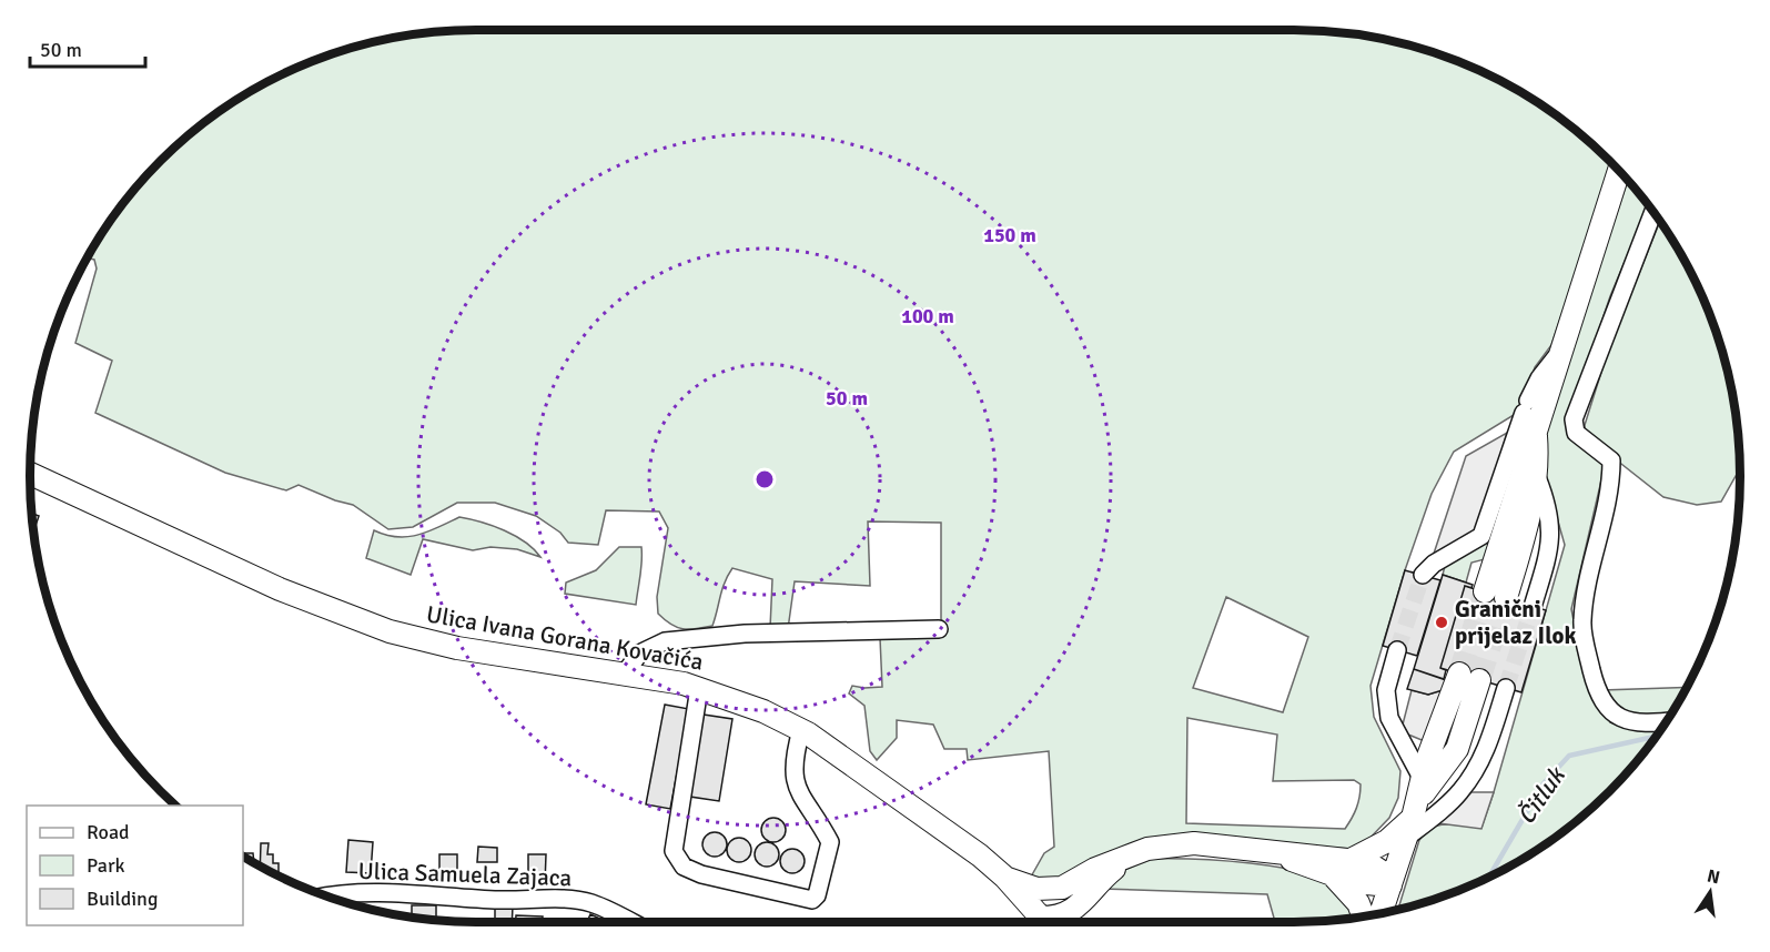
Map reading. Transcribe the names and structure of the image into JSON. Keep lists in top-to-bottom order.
{
  "streets": {
    "main road": ["Ulica Ivana Gorana Kovačića"],
    "street": ["Ulica Samuela Zajaca"]
  },
  "water": ["Čitluk"],
  "places": ["Granični prijelaz Ilok"],
  "legend": ["Road", "Park", "Building"],
  "scale_bar": "50 m",
  "north": "top",
  "rings": ["150 m", "100 m", "50 m"]
}
